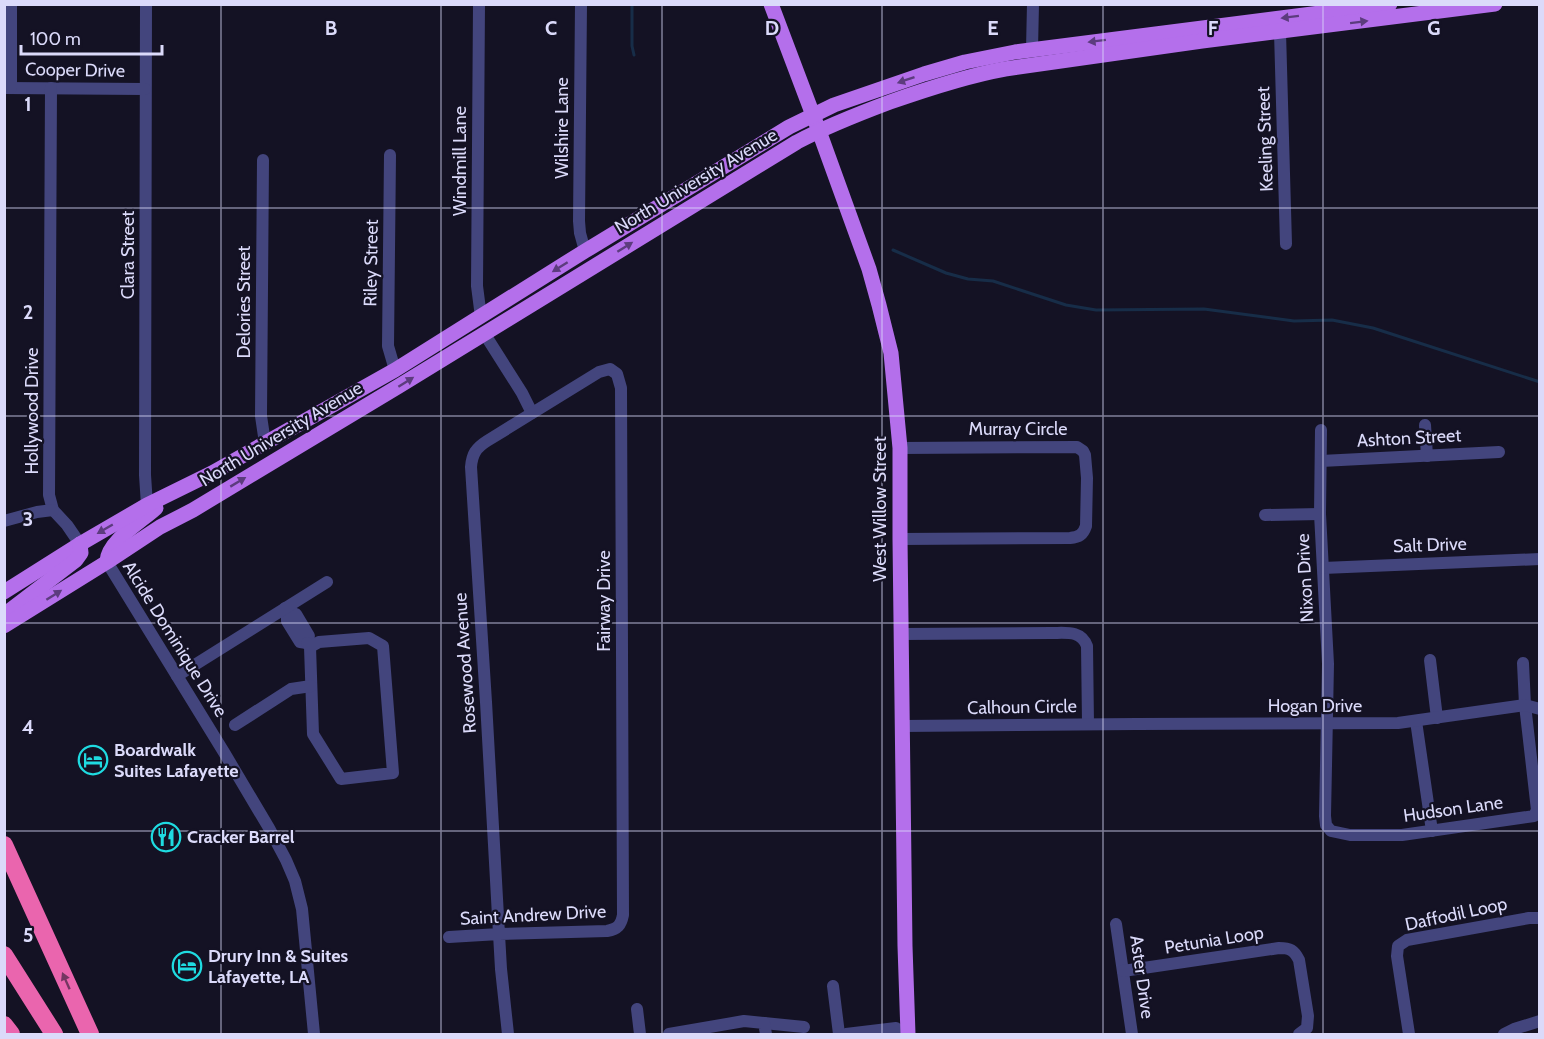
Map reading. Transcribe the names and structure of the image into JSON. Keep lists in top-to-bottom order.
{
  "streets": {
    "main road": ["North University Avenue", "West Willow Street"],
    "street": [
      "Cooper Drive",
      "Wilshire Lane",
      "Keeling Street",
      "Windmill Lane",
      "Clara Street",
      "Riley Street",
      "Delories Street",
      "Hollywood Drive",
      "Murray Circle",
      "Ashton Street",
      "Salt Drive",
      "Nixon Drive",
      "Fairway Drive",
      "Alcide Dominique Drive",
      "Rosewood Avenue",
      "Hogan Drive",
      "Calhoun Circle",
      "Hudson Lane",
      "Daffodil Loop",
      "Saint Andrew Drive",
      "Petunia Loop",
      "Aster Drive"
    ]
  },
  "crossings": [
    ["Cooper Drive", "Clara Street"],
    ["Cooper Drive", "Hollywood Drive"],
    ["Wilshire Lane", "North University Avenue"],
    ["Keeling Street", "North University Avenue"],
    ["Windmill Lane", "North University Avenue"],
    ["North University Avenue", "Clara Street"],
    ["North University Avenue", "Riley Street"],
    ["North University Avenue", "Delories Street"],
    ["North University Avenue", "West Willow Street"],
    ["North University Avenue", "Alcide Dominique Drive"],
    ["Murray Circle", "West Willow Street"],
    ["Ashton Street", "Nixon Drive"],
    ["West Willow Street", "Calhoun Circle"],
    ["Salt Drive", "Nixon Drive"],
    ["Nixon Drive", "Hogan Drive"],
    ["Nixon Drive", "Hudson Lane"],
    ["Fairway Drive", "Rosewood Avenue"],
    ["Fairway Drive", "Saint Andrew Drive"],
    ["Rosewood Avenue", "Saint Andrew Drive"],
    ["Hogan Drive", "Calhoun Circle"],
    ["Hogan Drive", "Hudson Lane"],
    ["Petunia Loop", "Aster Drive"]
  ],
  "places": {
    "hotel": ["Boardwalk Suites Lafayette", "Drury Inn & Suites Lafayette, LA"],
    "restaurant": ["Cracker Barrel"]
  },
  "scale_bar": "100 m",
  "grid": {
    "columns": [
      "B",
      "C",
      "D",
      "E",
      "F",
      "G"
    ],
    "rows": [
      "1",
      "2",
      "3",
      "4",
      "5"
    ]
  }
}
